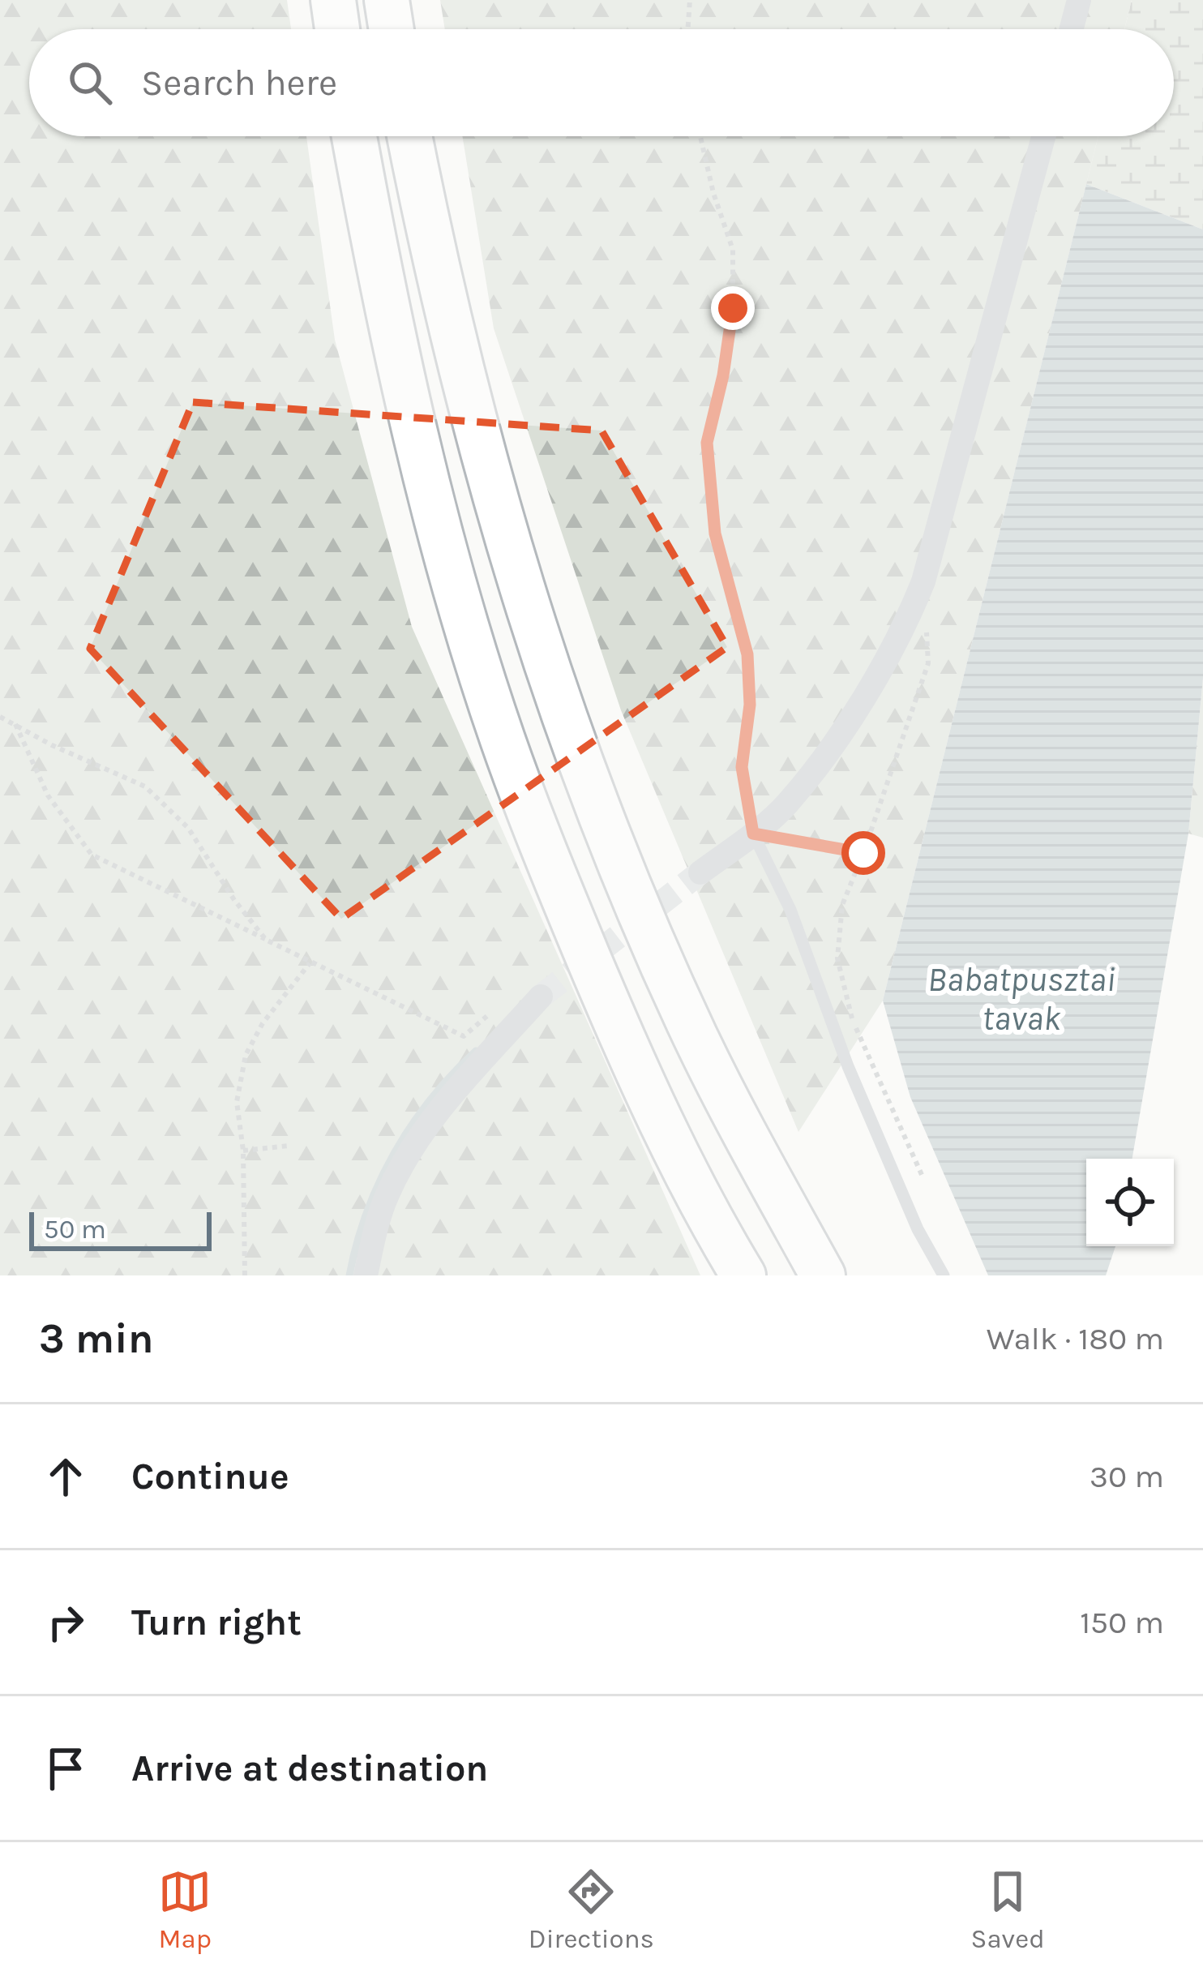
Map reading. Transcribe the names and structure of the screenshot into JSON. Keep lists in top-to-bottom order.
{
  "water": ["Babatpusztai tavak"],
  "scale_bar": "50 m",
  "page": {
    "search": "Search here",
    "scale": "50 m",
    "heading": ["3 min", "Walk · 180 m"],
    "list": [
      ["Continue", "30 m"],
      ["Turn right", "150 m"],
      "Arrive at destination"
    ],
    "nav": ["Map", "Directions", "Saved"]
  }
}
